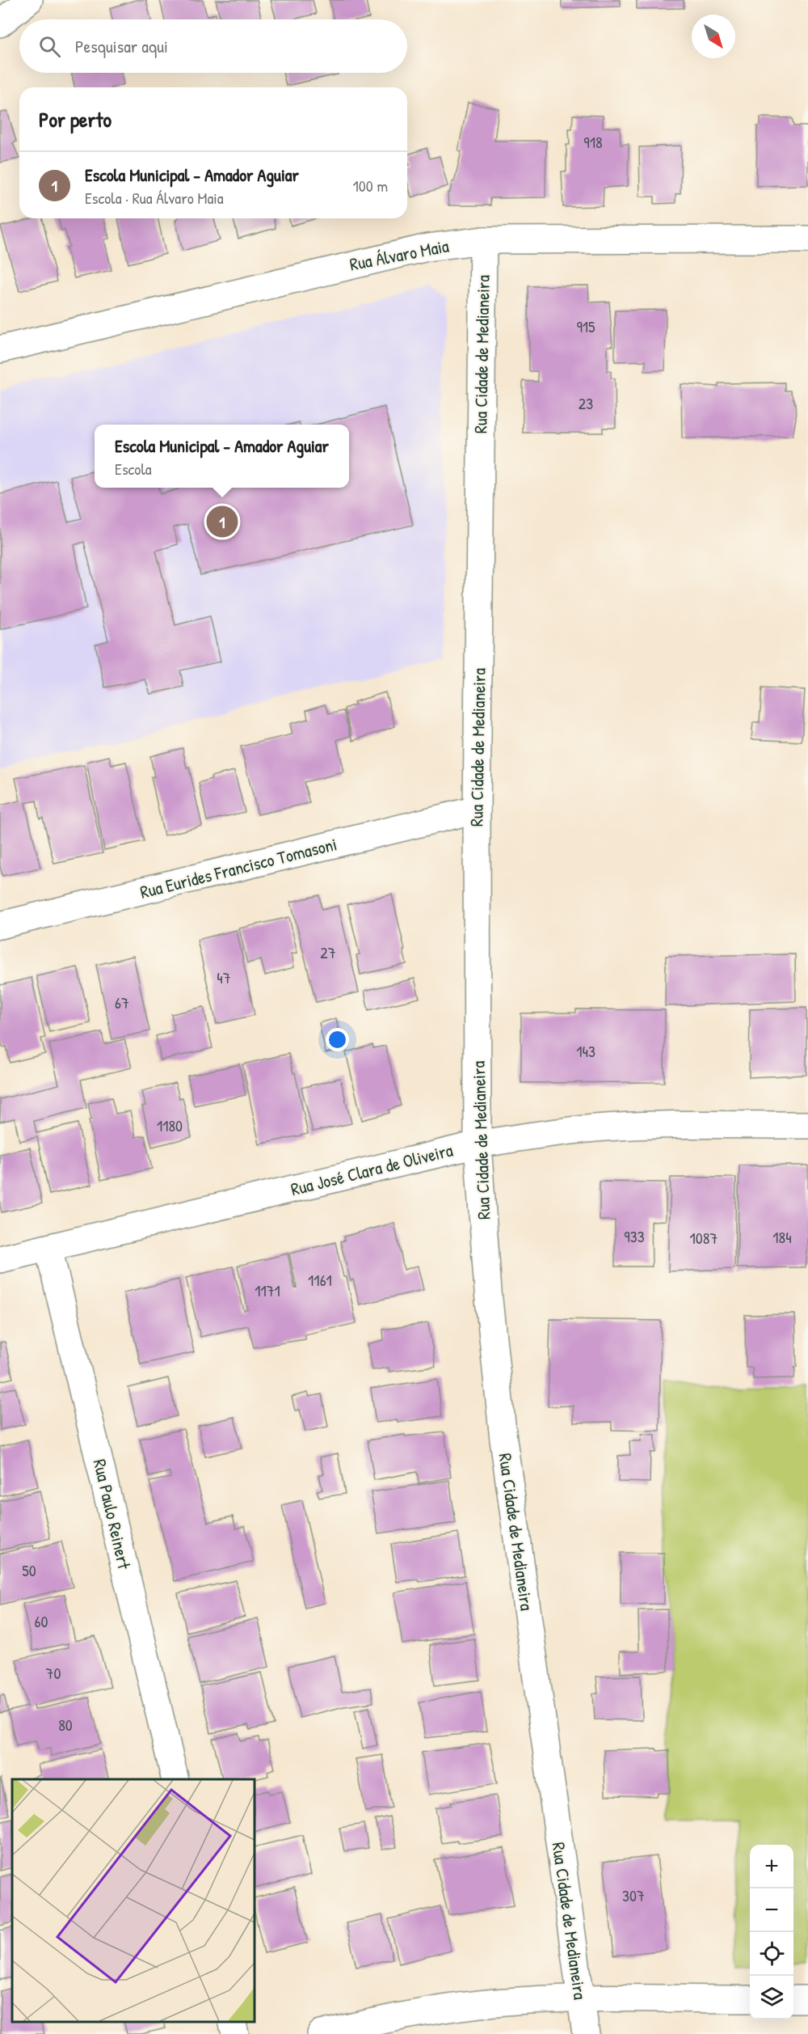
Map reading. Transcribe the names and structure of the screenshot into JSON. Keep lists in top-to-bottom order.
{
  "streets": {
    "street": [
      "Rua Álvaro Maia",
      "Rua Cidade de Medianeira",
      "Rua Eurides Francisco Tomasoni",
      "Rua José Clara de Oliveira",
      "Rua Paulo Reinert"
    ]
  },
  "crossings": [
    ["Rua Álvaro Maia", "Rua Cidade de Medianeira"],
    ["Rua Cidade de Medianeira", "Rua Eurides Francisco Tomasoni"],
    ["Rua Cidade de Medianeira", "Rua José Clara de Oliveira"],
    ["Rua José Clara de Oliveira", "Rua Paulo Reinert"]
  ],
  "house_numbers": [
    "918",
    "915",
    "23",
    "27",
    "47",
    "67",
    "143",
    "1180",
    "933",
    "184",
    "1087",
    "1161",
    "1171",
    "50",
    "60",
    "70",
    "80",
    "307"
  ],
  "north": "bottom right",
  "page": {
    "search": "Pesquisar aqui",
    "heading": "Por perto",
    "list": [
      {
        "mark": "1",
        "name": "Escola Municipal - Amador Aguiar",
        "note": "Escola · Rua Álvaro Maia",
        "value": "100 m"
      }
    ],
    "popup": ["Escola Municipal - Amador Aguiar", "Escola"],
    "pins": "1",
    "map_buttons": ["+", "−"]
  }
}
